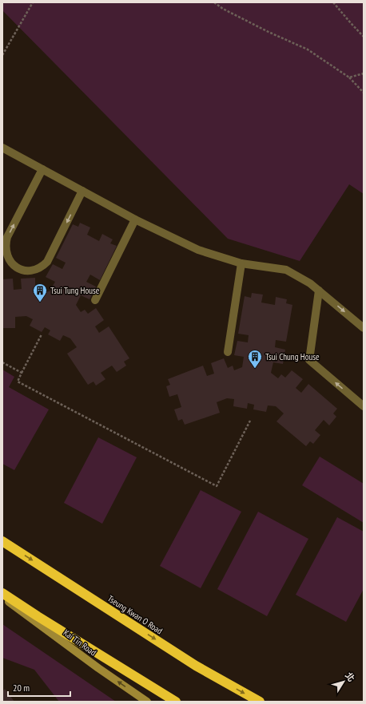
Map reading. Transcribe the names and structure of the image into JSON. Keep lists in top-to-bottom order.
{
  "streets": {
    "highway": ["Tseung Kwan O Road"],
    "street": ["Kai Tin Road"]
  },
  "one_way": ["Kai Tin Road"],
  "places": {
    "building": ["Tsui Tung House", "Tsui Chung House"]
  },
  "scale_bar": "20 m",
  "north": "top right"
}
